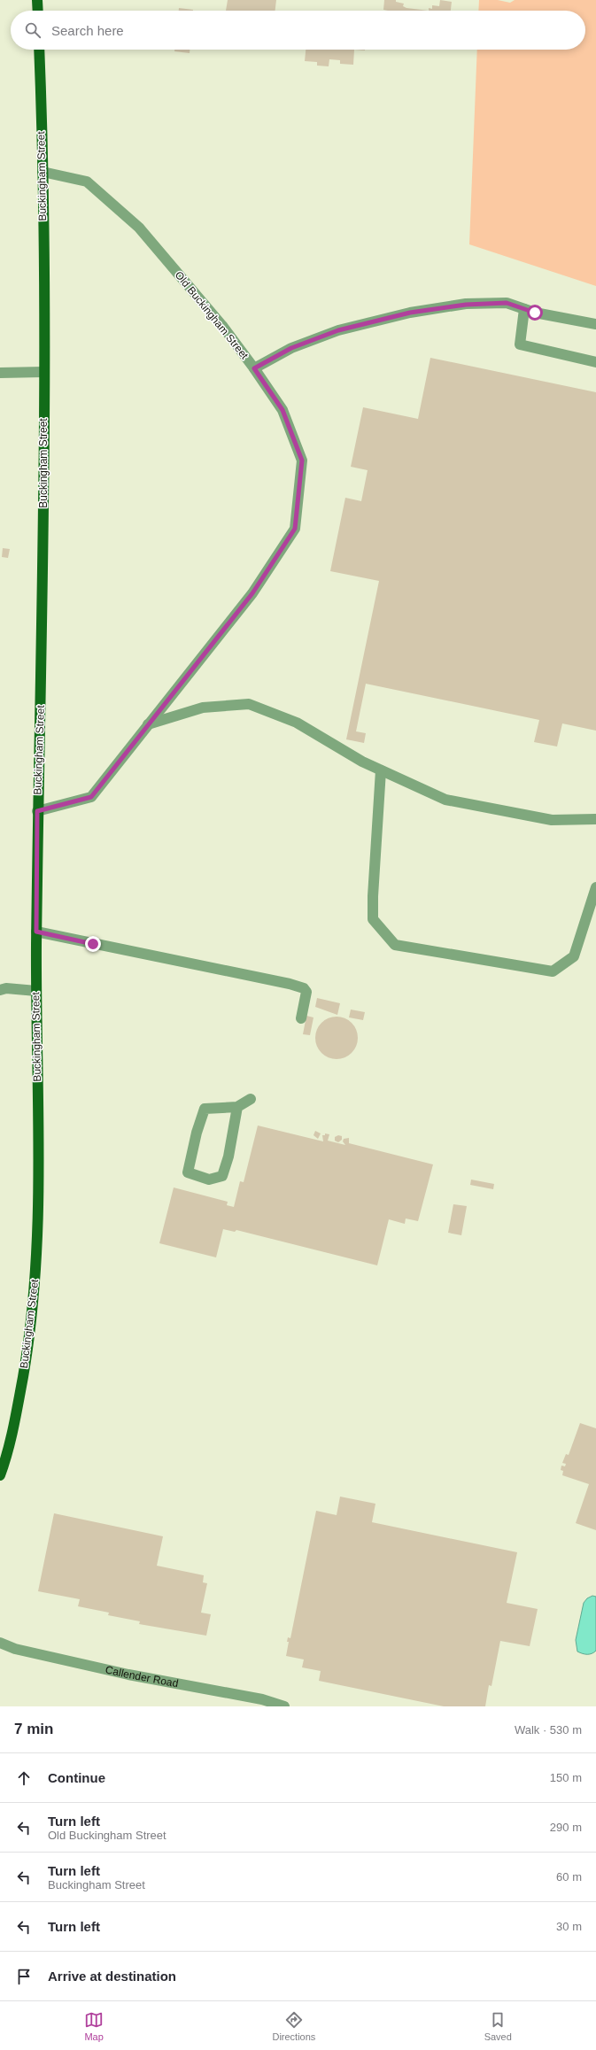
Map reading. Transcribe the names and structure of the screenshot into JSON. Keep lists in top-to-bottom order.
{
  "streets": {
    "main road": ["Buckingham Street"],
    "street": ["Old Buckingham Street", "Callender Road"]
  },
  "crossings": [
    ["Buckingham Street", "Old Buckingham Street"]
  ],
  "page": {
    "search": "Search here",
    "heading": ["7 min", "Walk · 530 m"],
    "list": [
      ["Continue", "150 m"],
      ["Turn left", "Old Buckingham Street", "290 m"],
      ["Turn left", "Buckingham Street", "60 m"],
      ["Turn left", "30 m"],
      "Arrive at destination"
    ],
    "nav": ["Map", "Directions", "Saved"]
  }
}
